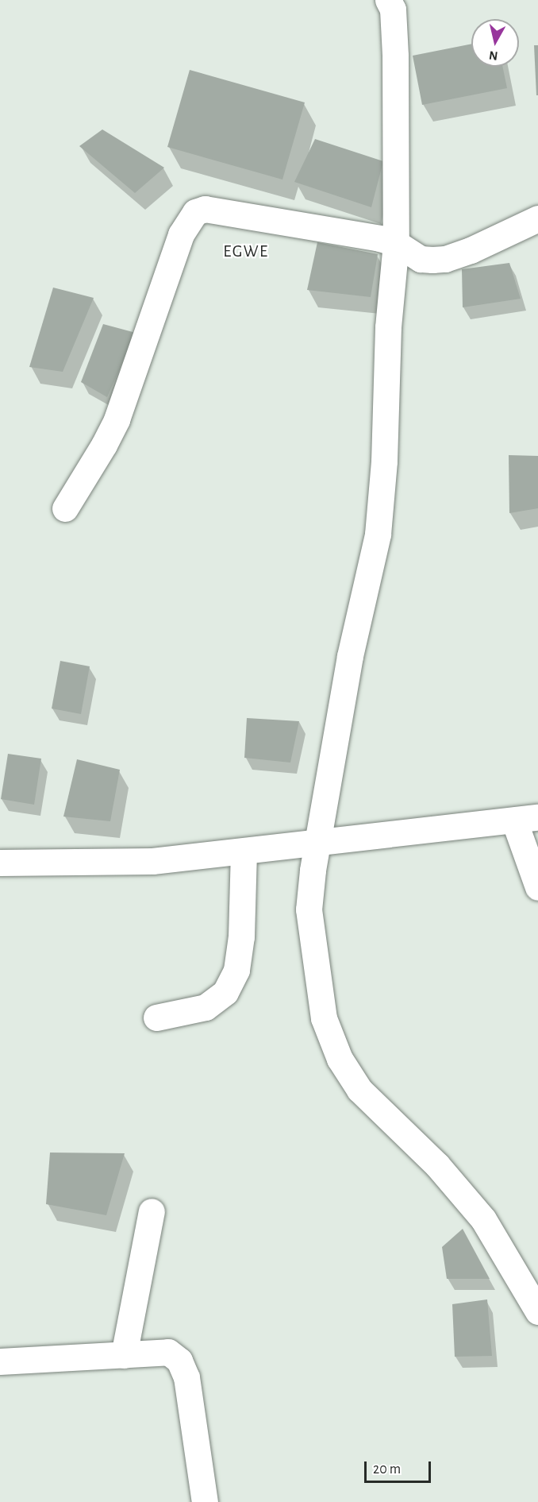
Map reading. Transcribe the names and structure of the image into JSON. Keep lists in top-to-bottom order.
{
  "districts": ["EGWE"],
  "scale_bar": "20 m",
  "north": "bottom"
}
